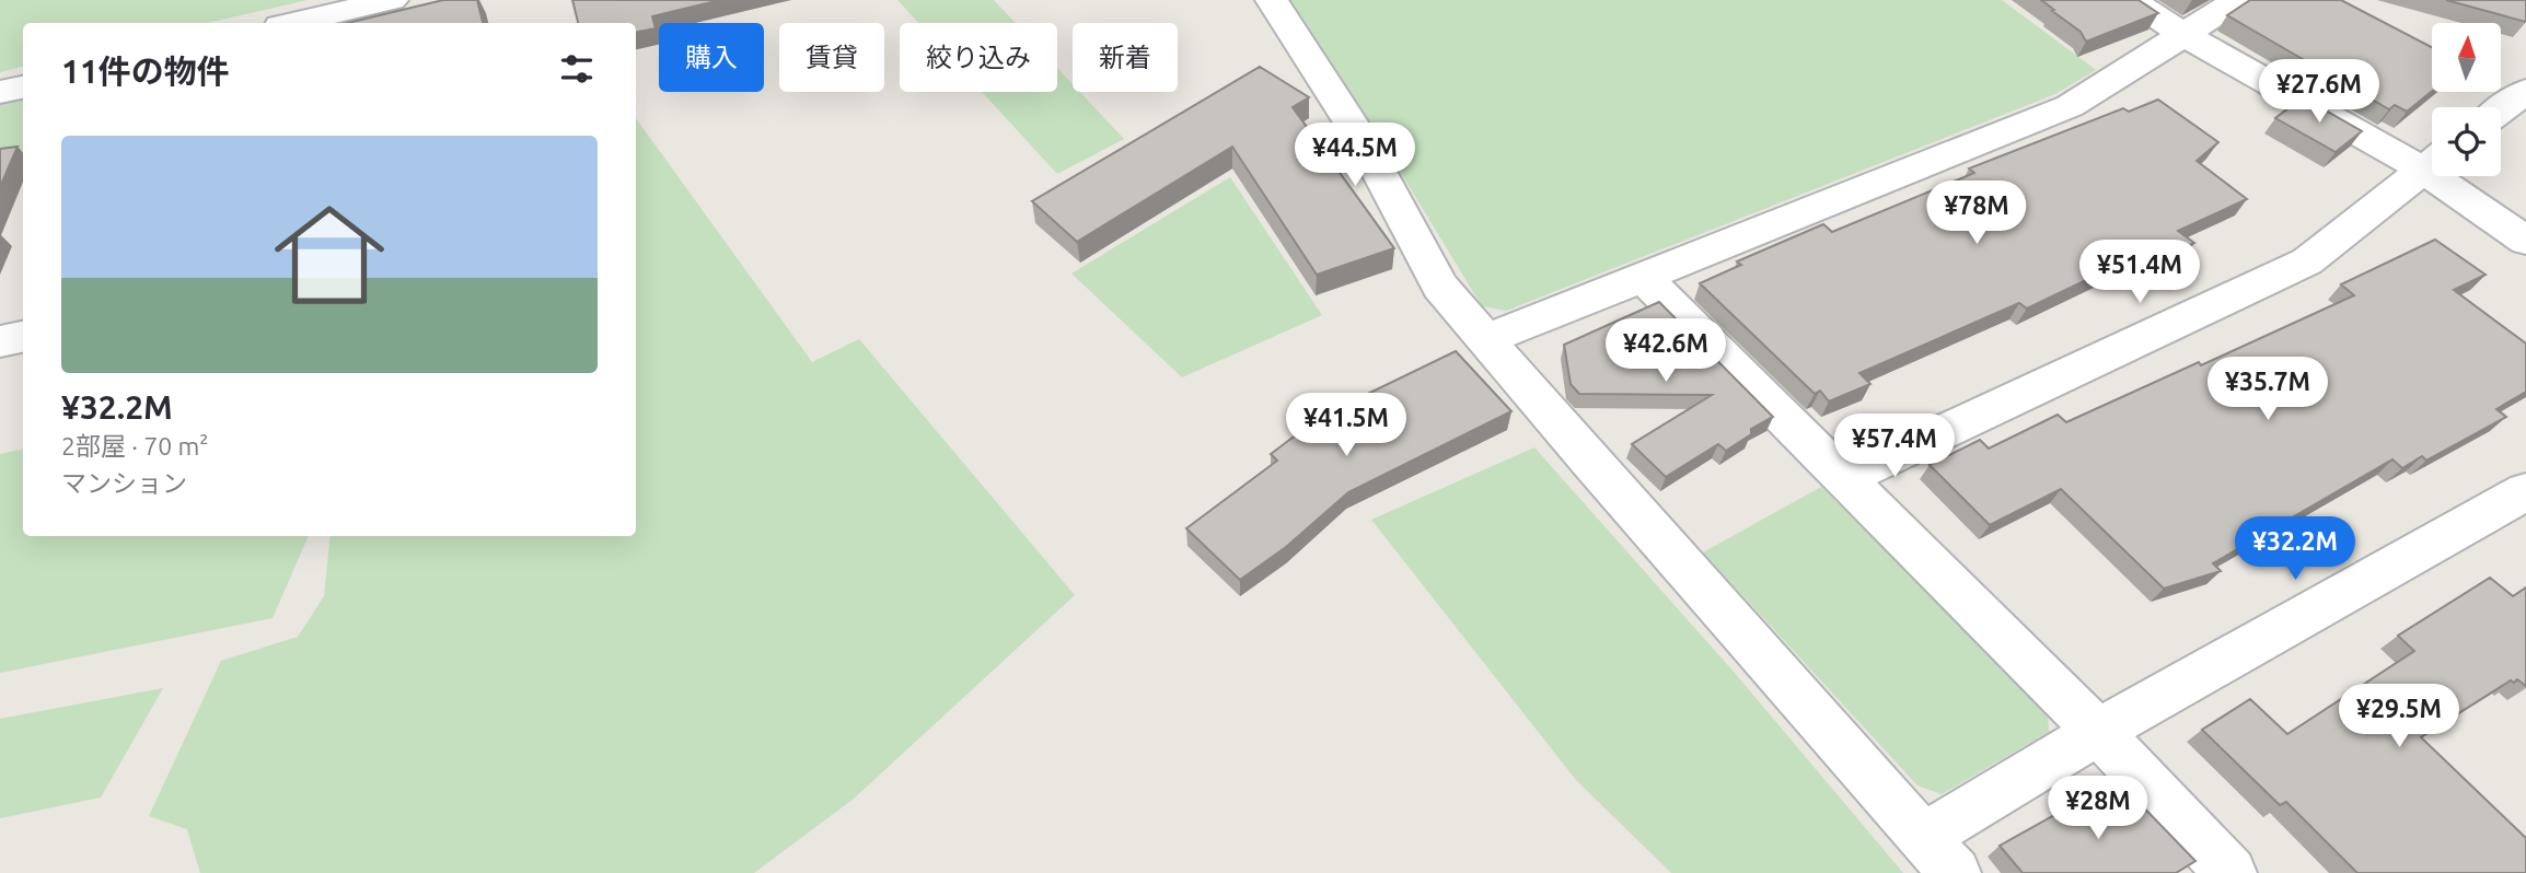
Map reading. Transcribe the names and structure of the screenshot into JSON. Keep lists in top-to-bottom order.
{
  "north": "top",
  "page": {
    "chip": [
      "購入",
      "賃貸",
      "絞り込み",
      "新着"
    ],
    "heading": "11件の物件",
    "price": [
      "¥27.6M",
      "¥44.5M",
      "¥78M",
      "¥51.4M",
      "¥42.6M",
      "¥35.7M",
      "¥41.5M",
      "¥57.4M",
      "¥32.2M",
      "¥29.5M",
      "¥28M"
    ],
    "list": [
      {
        "name": "¥32.2M",
        "note": "2部屋 · 70 m² · マンション"
      }
    ]
  }
}
